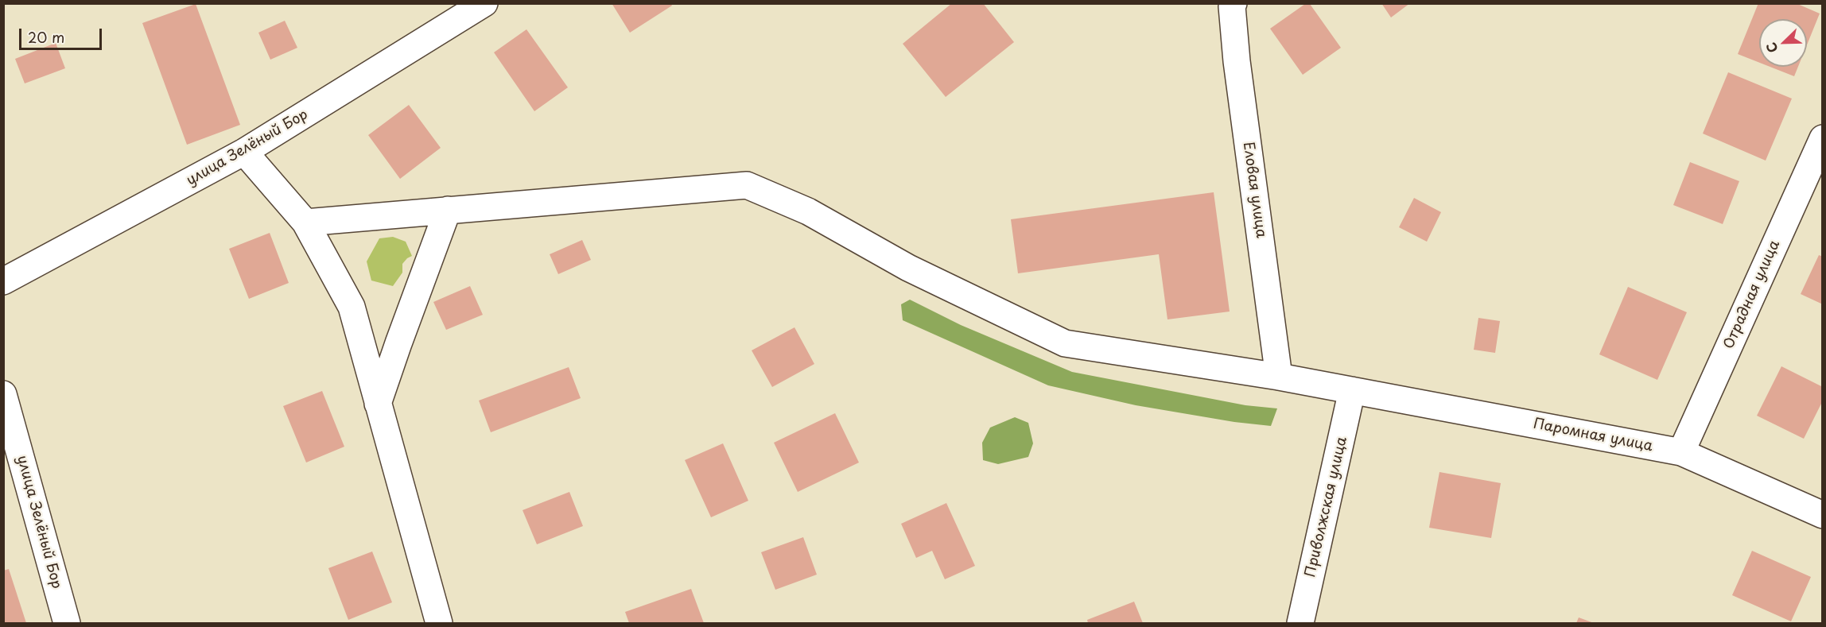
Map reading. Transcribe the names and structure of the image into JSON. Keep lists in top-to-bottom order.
{
  "streets": {
    "street": [
      "улица Зелёный Бор",
      "Еловая улица",
      "Отрадная улица",
      "Паромная улица",
      "Приволжская улица"
    ]
  },
  "crossings": [
    ["Еловая улица", "Паромная улица"],
    ["Отрадная улица", "Паромная улица"],
    ["Паромная улица", "Приволжская улица"]
  ],
  "scale_bar": "20 m",
  "north": "bottom left"
}
